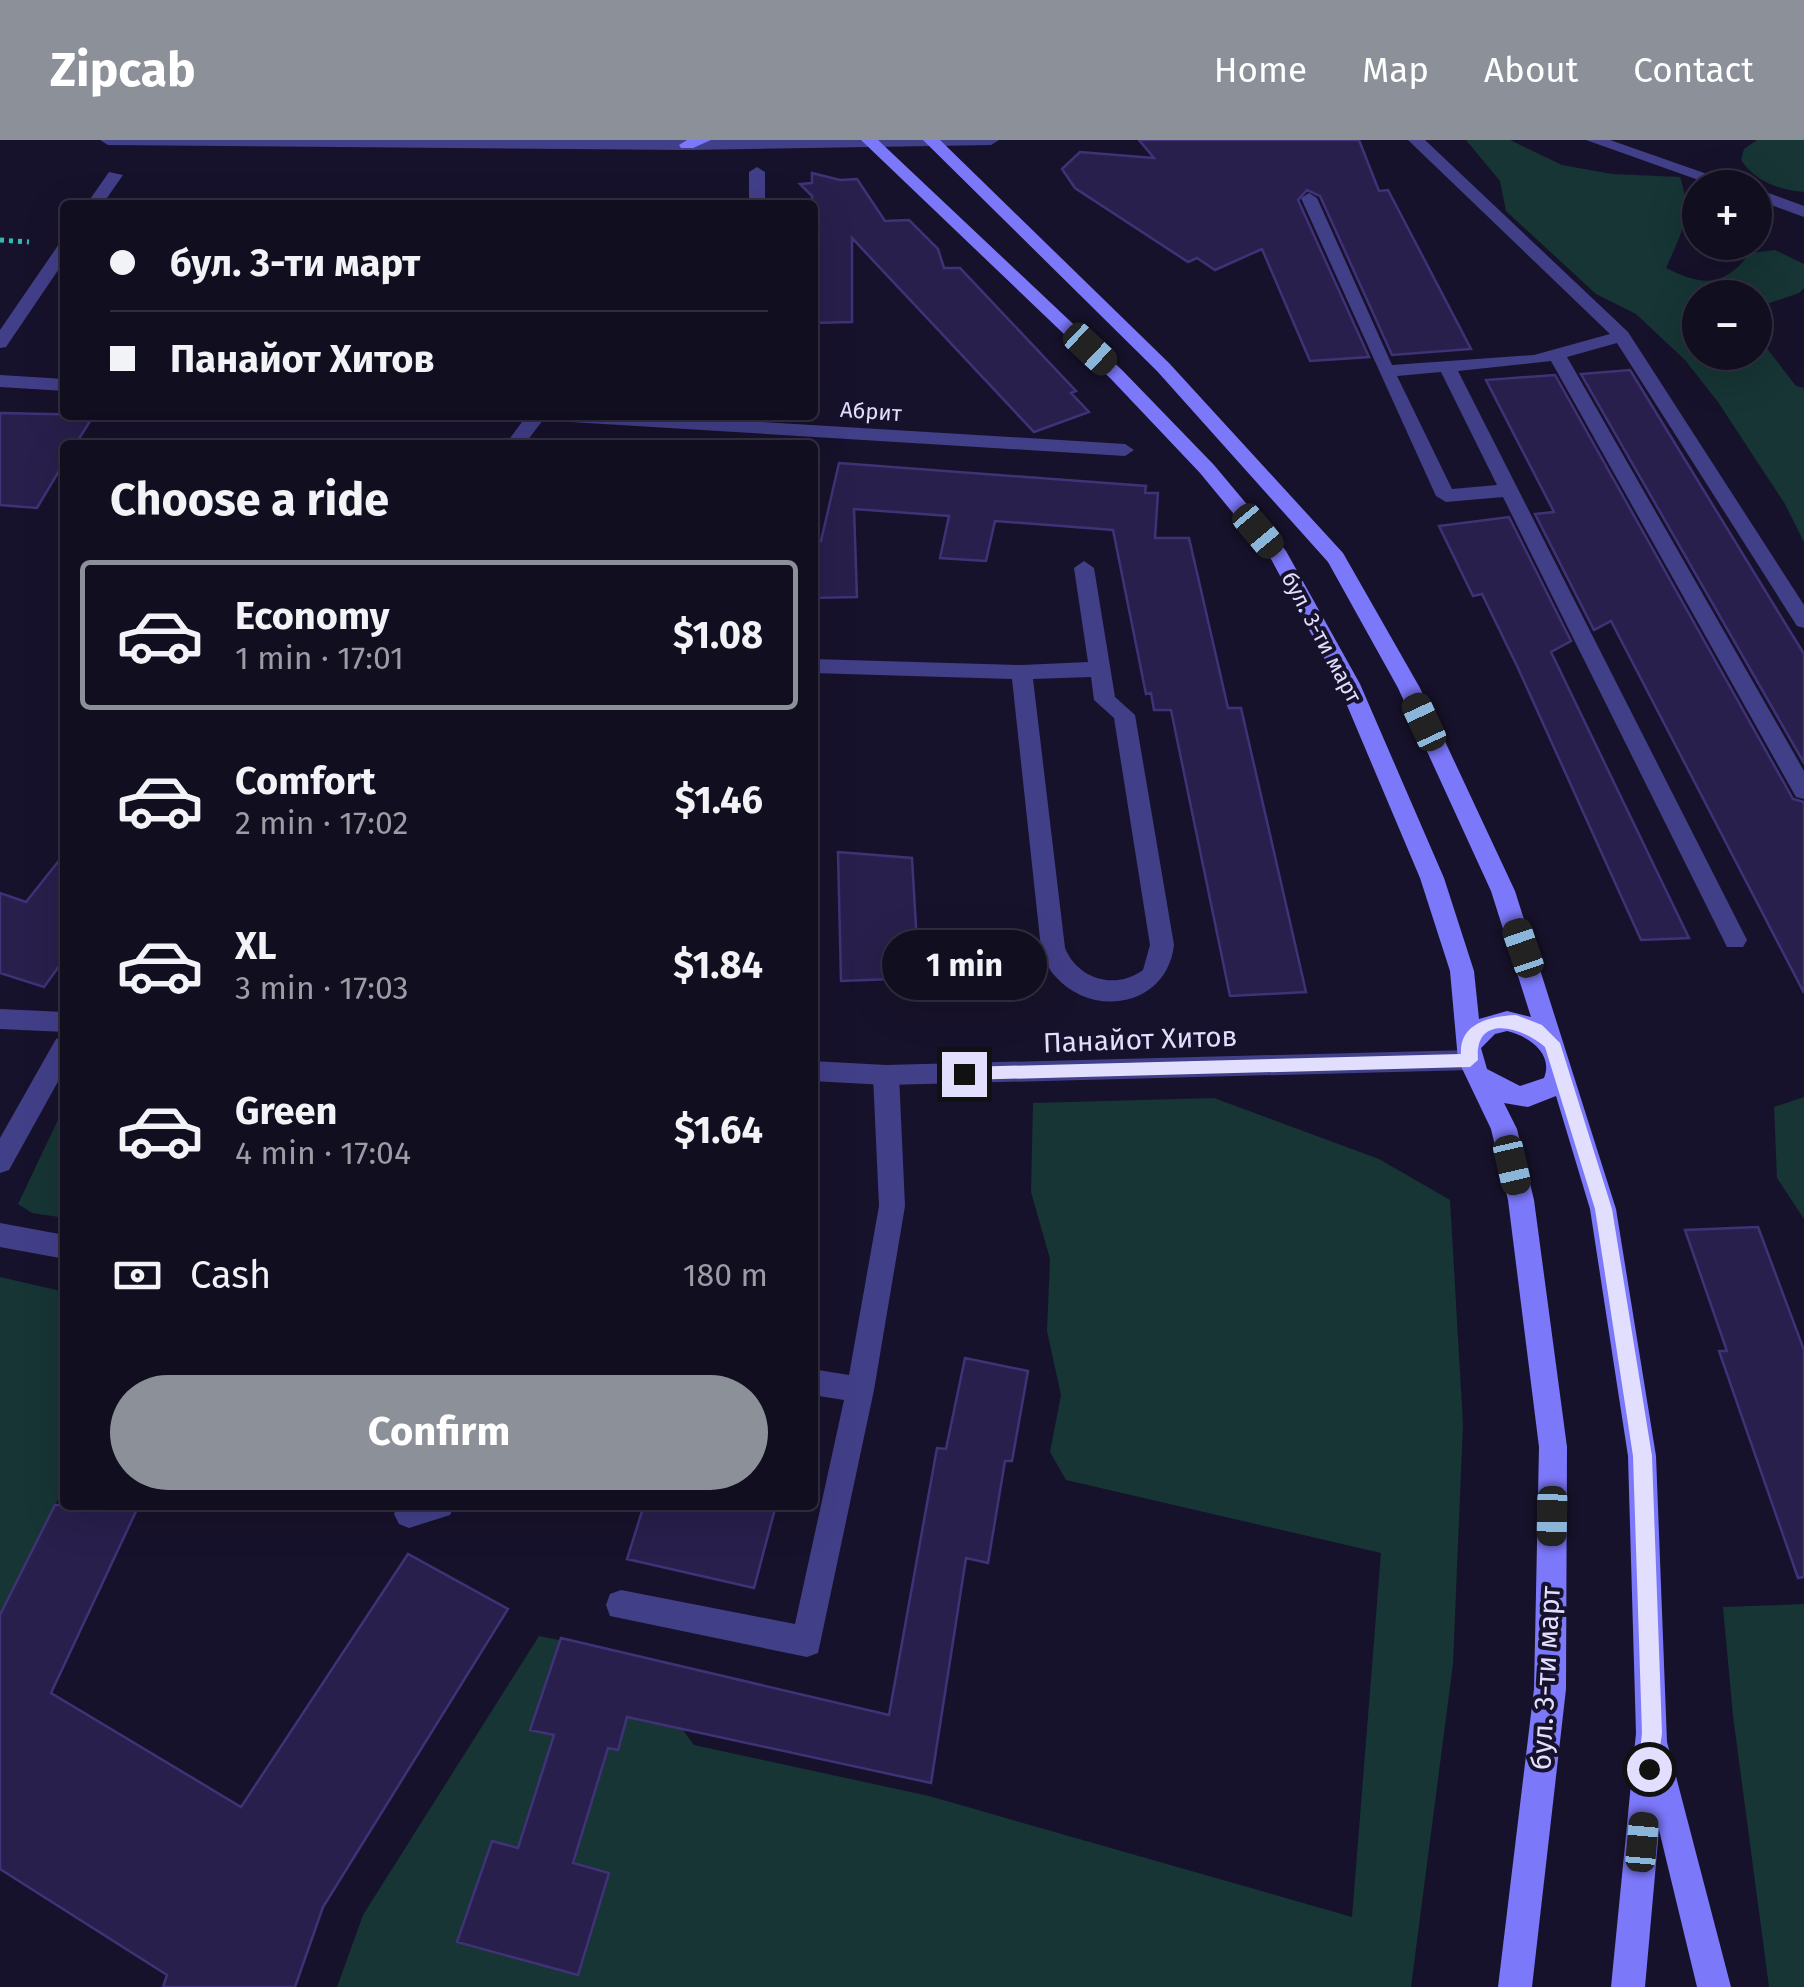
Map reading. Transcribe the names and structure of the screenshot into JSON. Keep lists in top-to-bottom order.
{
  "streets": {
    "main road": ["бул. 3-ти март"],
    "street": ["Абрит", "Панайот Хитов"]
  },
  "crossings": [
    ["бул. 3-ти март", "Панайот Хитов"]
  ],
  "page": {
    "header": "Zipcab",
    "nav": [
      "Home",
      "Map",
      "About",
      "Contact"
    ],
    "map_buttons": ["+", "−"],
    "banner": ["бул. 3-ти март", "Панайот Хитов"],
    "heading": "Choose a ride",
    "list": [
      {
        "name": "Economy",
        "note": "1 min · 17:01",
        "value": "$1.08"
      },
      {
        "name": "Comfort",
        "note": "2 min · 17:02",
        "value": "$1.46"
      },
      {
        "name": "XL",
        "note": "3 min · 17:03",
        "value": "$1.84"
      },
      {
        "name": "Green",
        "note": "4 min · 17:04",
        "value": "$1.64"
      }
    ],
    "bubble": "1 min",
    "pay": ["Cash", "180 m"],
    "buttons": "Confirm"
  }
}
